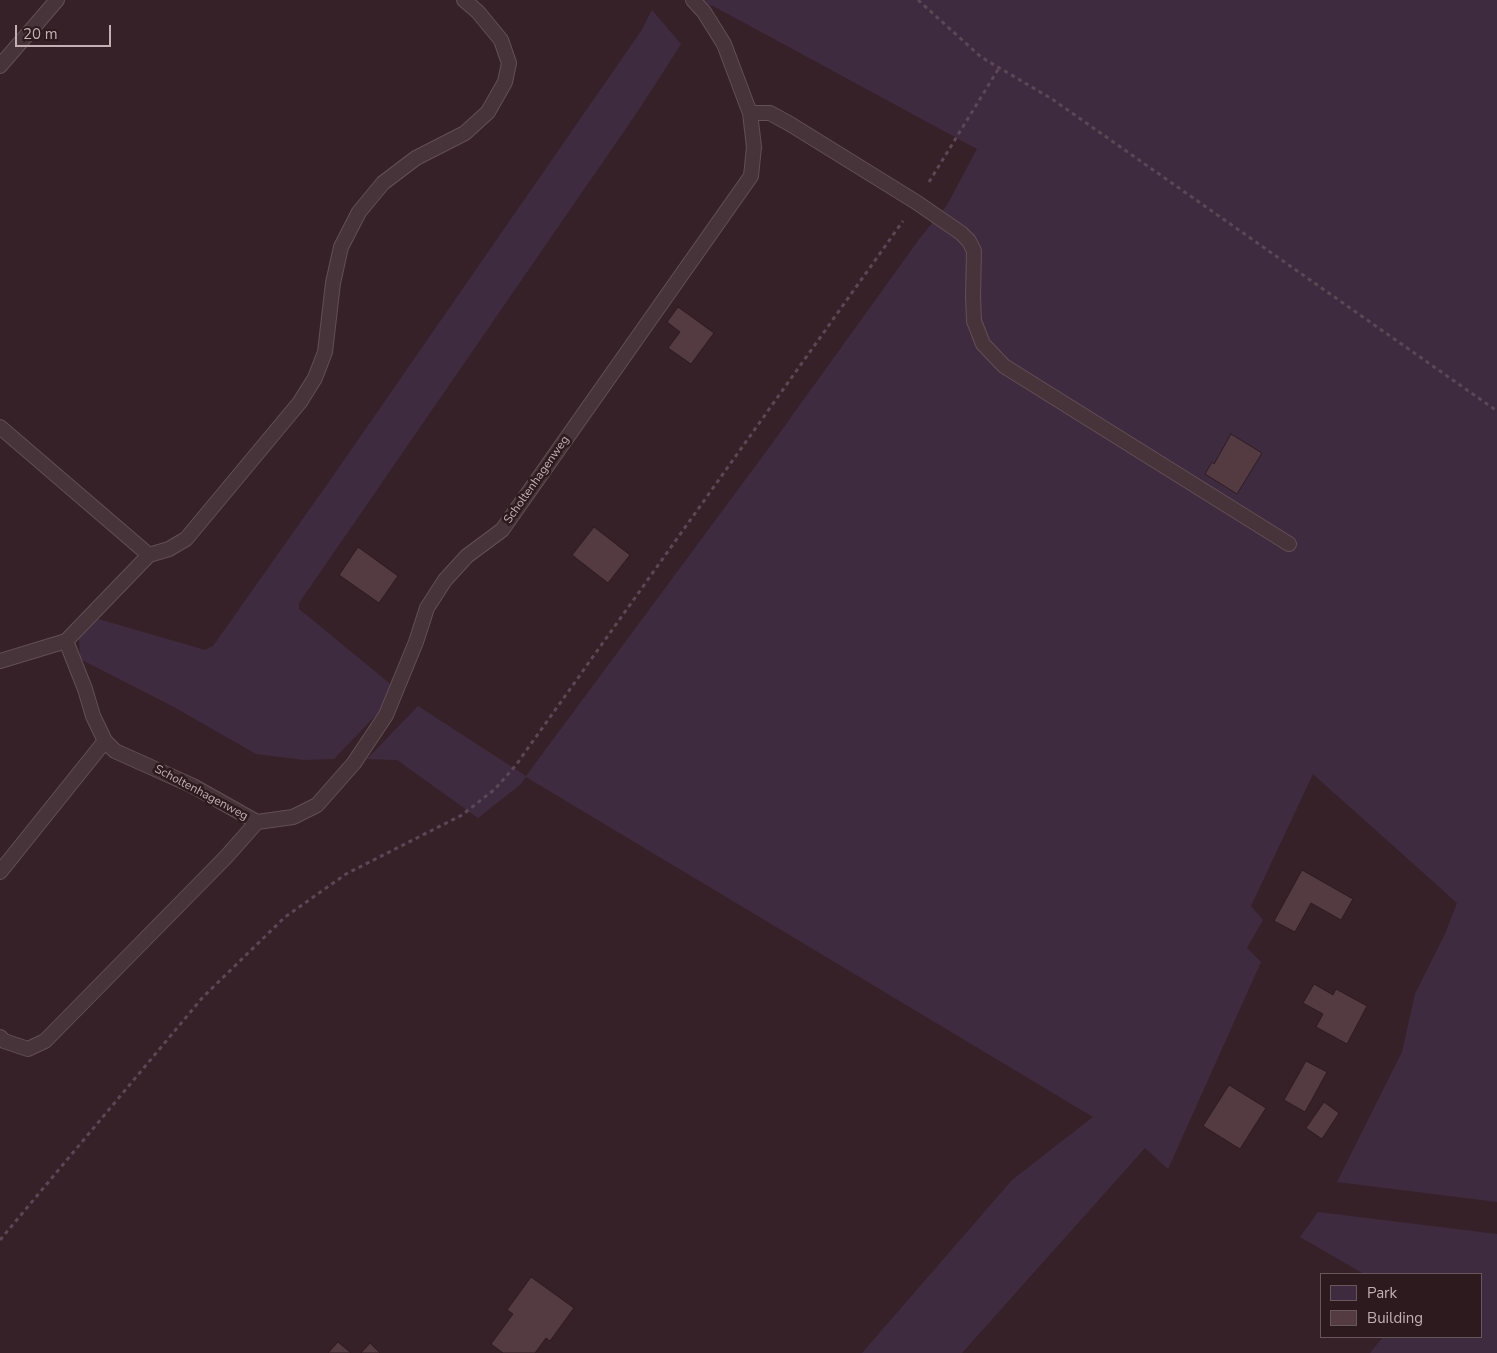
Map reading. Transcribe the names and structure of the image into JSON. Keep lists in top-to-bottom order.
{
  "streets": {
    "lane": ["Scholtenhagenweg"]
  },
  "legend": ["Park", "Building"],
  "scale_bar": "20 m"
}
